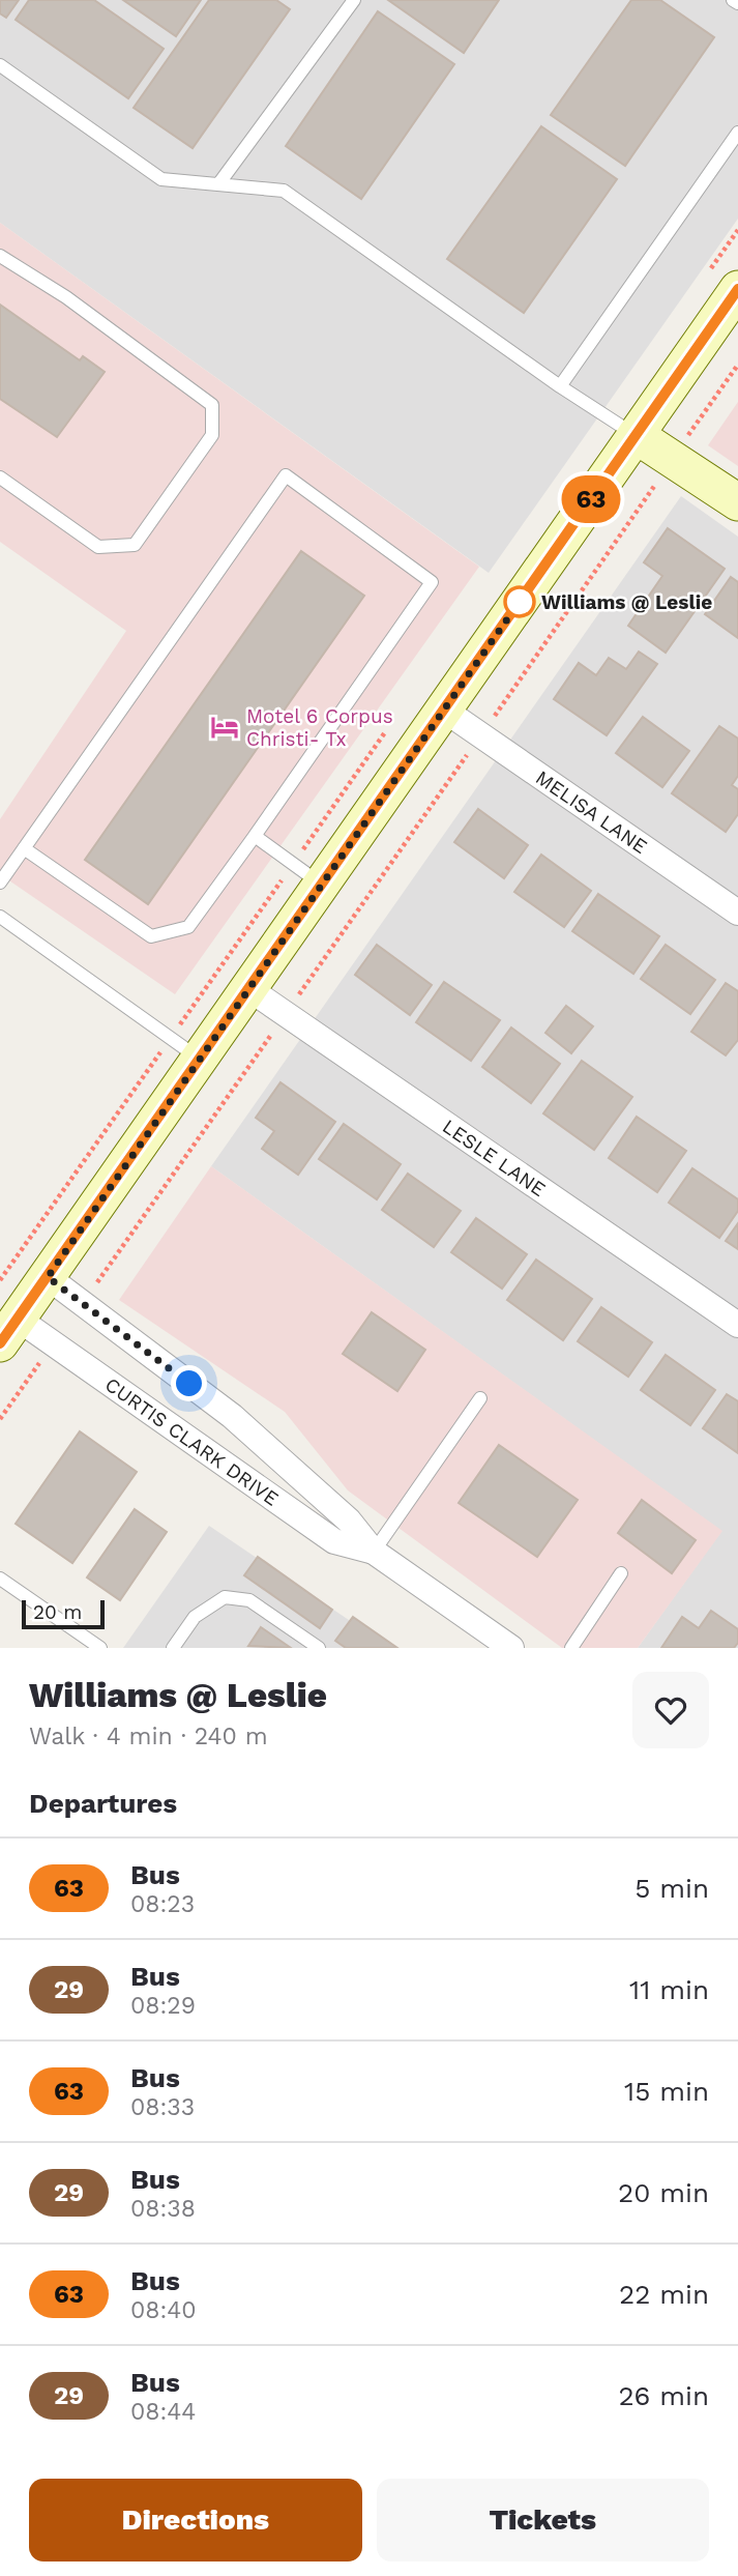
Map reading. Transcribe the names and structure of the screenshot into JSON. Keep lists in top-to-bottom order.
{
  "streets": {
    "street": ["MELISA LANE", "LESLE LANE", "CURTIS CLARK DRIVE"]
  },
  "places": {
    "other": ["Williams @ Leslie"],
    "hotel": ["Motel 6 Corpus Christi- Tx"]
  },
  "lines": ["bus line 63"],
  "scale_bar": "20 m",
  "page": {
    "on_map": "63",
    "scale": "20 m",
    "heading": [
      ["Williams @ Leslie", "Walk · 4 min · 240 m"],
      "Departures"
    ],
    "list": [
      {
        "mark": "63",
        "name": "Bus",
        "note": "08:23",
        "value": "5 min"
      },
      {
        "mark": "29",
        "name": "Bus",
        "note": "08:29",
        "value": "11 min"
      },
      {
        "mark": "63",
        "name": "Bus",
        "note": "08:33",
        "value": "15 min"
      },
      {
        "mark": "29",
        "name": "Bus",
        "note": "08:38",
        "value": "20 min"
      },
      {
        "mark": "63",
        "name": "Bus",
        "note": "08:40",
        "value": "22 min"
      },
      {
        "mark": "29",
        "name": "Bus",
        "note": "08:44",
        "value": "26 min"
      }
    ],
    "buttons": ["Directions", "Tickets"]
  }
}
